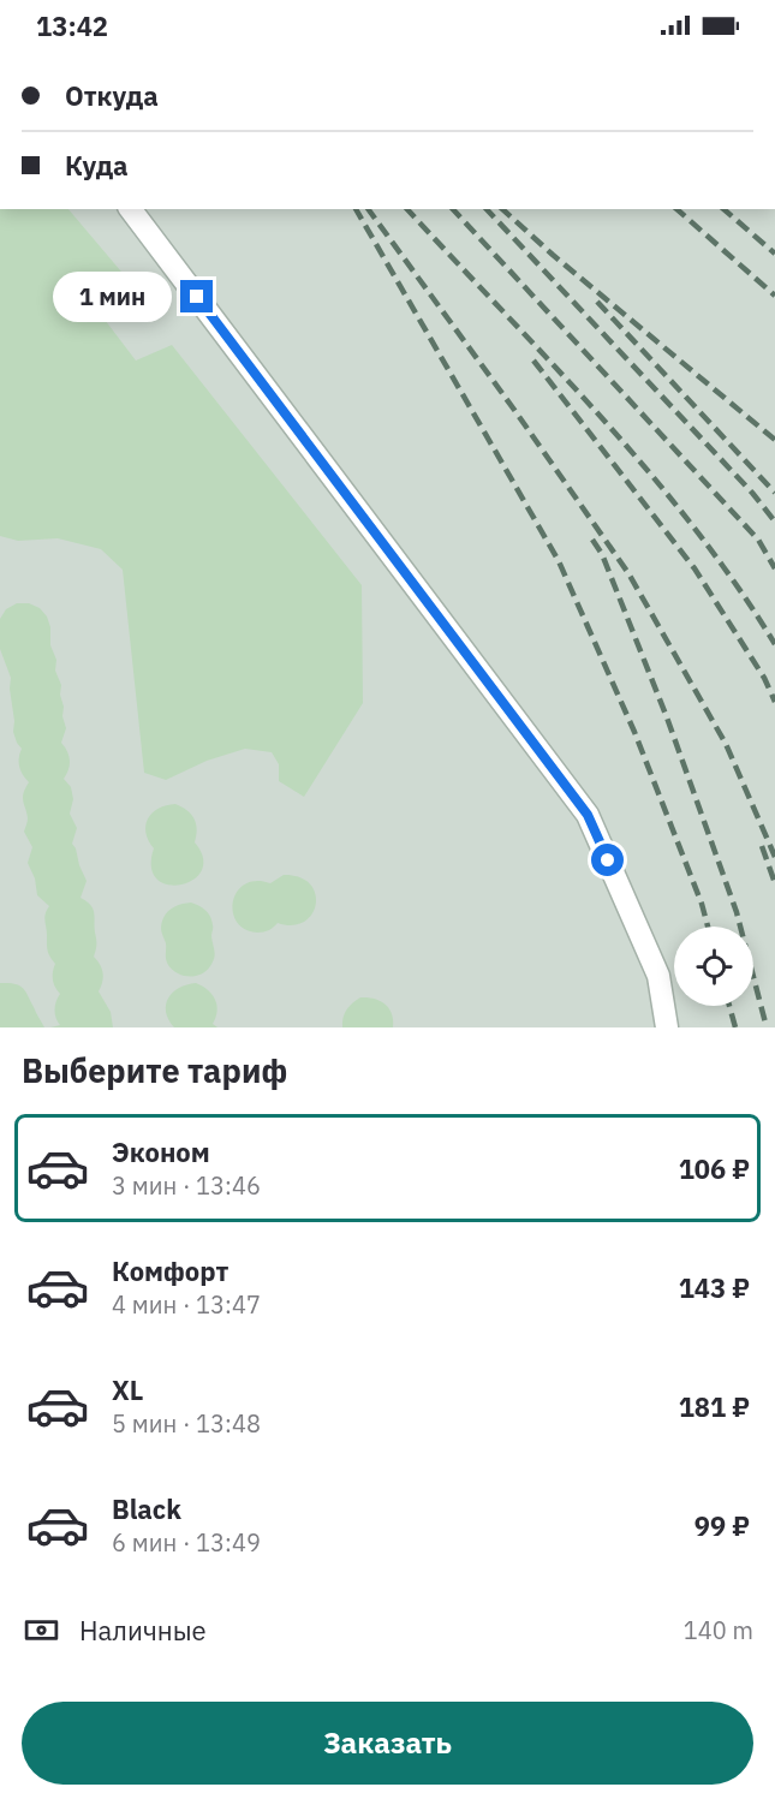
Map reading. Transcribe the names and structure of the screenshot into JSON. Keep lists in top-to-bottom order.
{
  "page": {
    "status": "13:42",
    "banner": ["Откуда", "Куда"],
    "bubble": "1 мин",
    "heading": "Выберите тариф",
    "list": [
      {
        "name": "Эконом",
        "note": "3 мин · 13:46",
        "value": "106 ₽"
      },
      {
        "name": "Комфорт",
        "note": "4 мин · 13:47",
        "value": "143 ₽"
      },
      {
        "name": "XL",
        "note": "5 мин · 13:48",
        "value": "181 ₽"
      },
      {
        "name": "Black",
        "note": "6 мин · 13:49",
        "value": "99 ₽"
      }
    ],
    "pay": ["Наличные", "140 m"],
    "buttons": "Заказать"
  }
}
